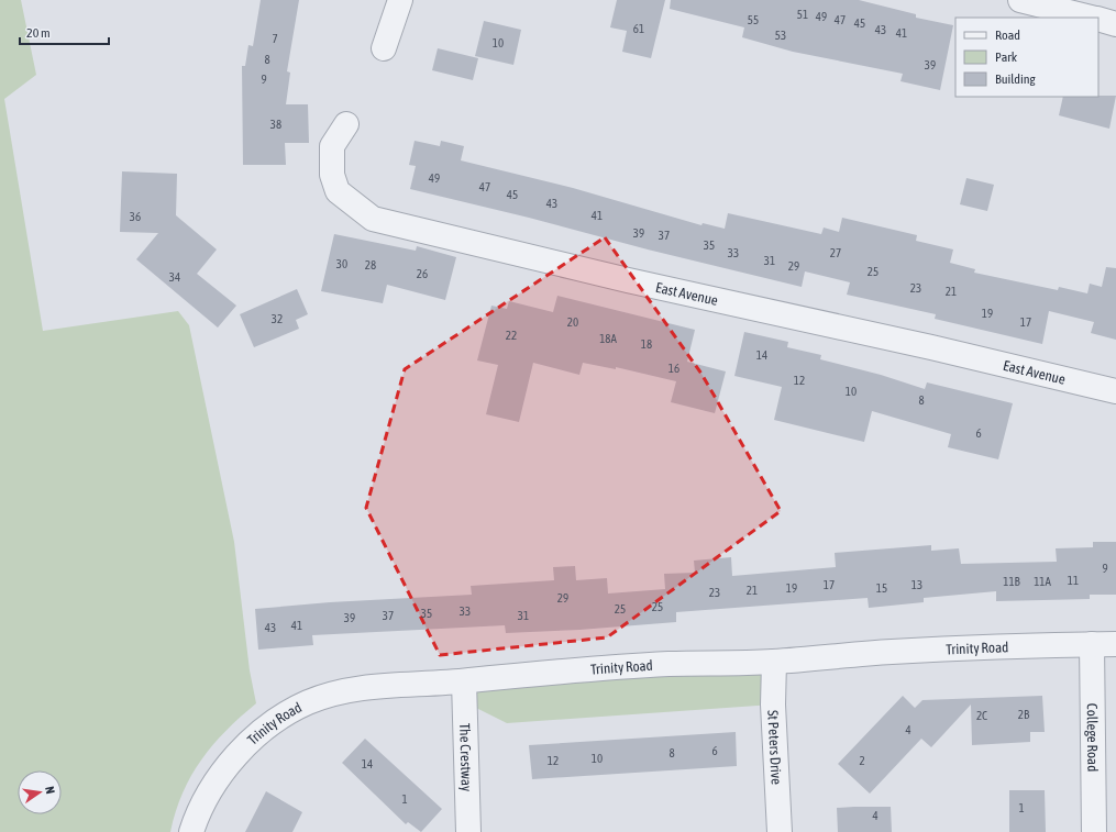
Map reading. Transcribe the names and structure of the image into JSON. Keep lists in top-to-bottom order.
{
  "streets": {
    "street": [
      "East Avenue",
      "Trinity Road",
      "College Road",
      "St Peters Drive",
      "The Crestway"
    ]
  },
  "crossings": [
    ["Trinity Road", "College Road"],
    ["Trinity Road", "St Peters Drive"],
    ["Trinity Road", "The Crestway"]
  ],
  "house_numbers": [
    "51",
    "49",
    "55",
    "47",
    "45",
    "61",
    "43",
    "41",
    "53",
    "7",
    "10",
    "8",
    "39",
    "9",
    "38",
    "49",
    "47",
    "45",
    "43",
    "41",
    "36",
    "39",
    "37",
    "35",
    "33",
    "27",
    "31",
    "30",
    "28",
    "29",
    "25",
    "26",
    "34",
    "23",
    "21",
    "19",
    "32",
    "20",
    "17",
    "22",
    "18A",
    "18",
    "14",
    "16",
    "12",
    "10",
    "8",
    "6",
    "9",
    "11",
    "11B",
    "11A",
    "17",
    "13",
    "19",
    "15",
    "21",
    "23",
    "29",
    "25",
    "25",
    "33",
    "35",
    "37",
    "31",
    "39",
    "41",
    "43",
    "2B",
    "2C",
    "4",
    "6",
    "8",
    "10",
    "12",
    "2",
    "14",
    "1",
    "1",
    "4"
  ],
  "legend": ["Road", "Park", "Building"],
  "scale_bar": "20 m",
  "north": "right"
}
